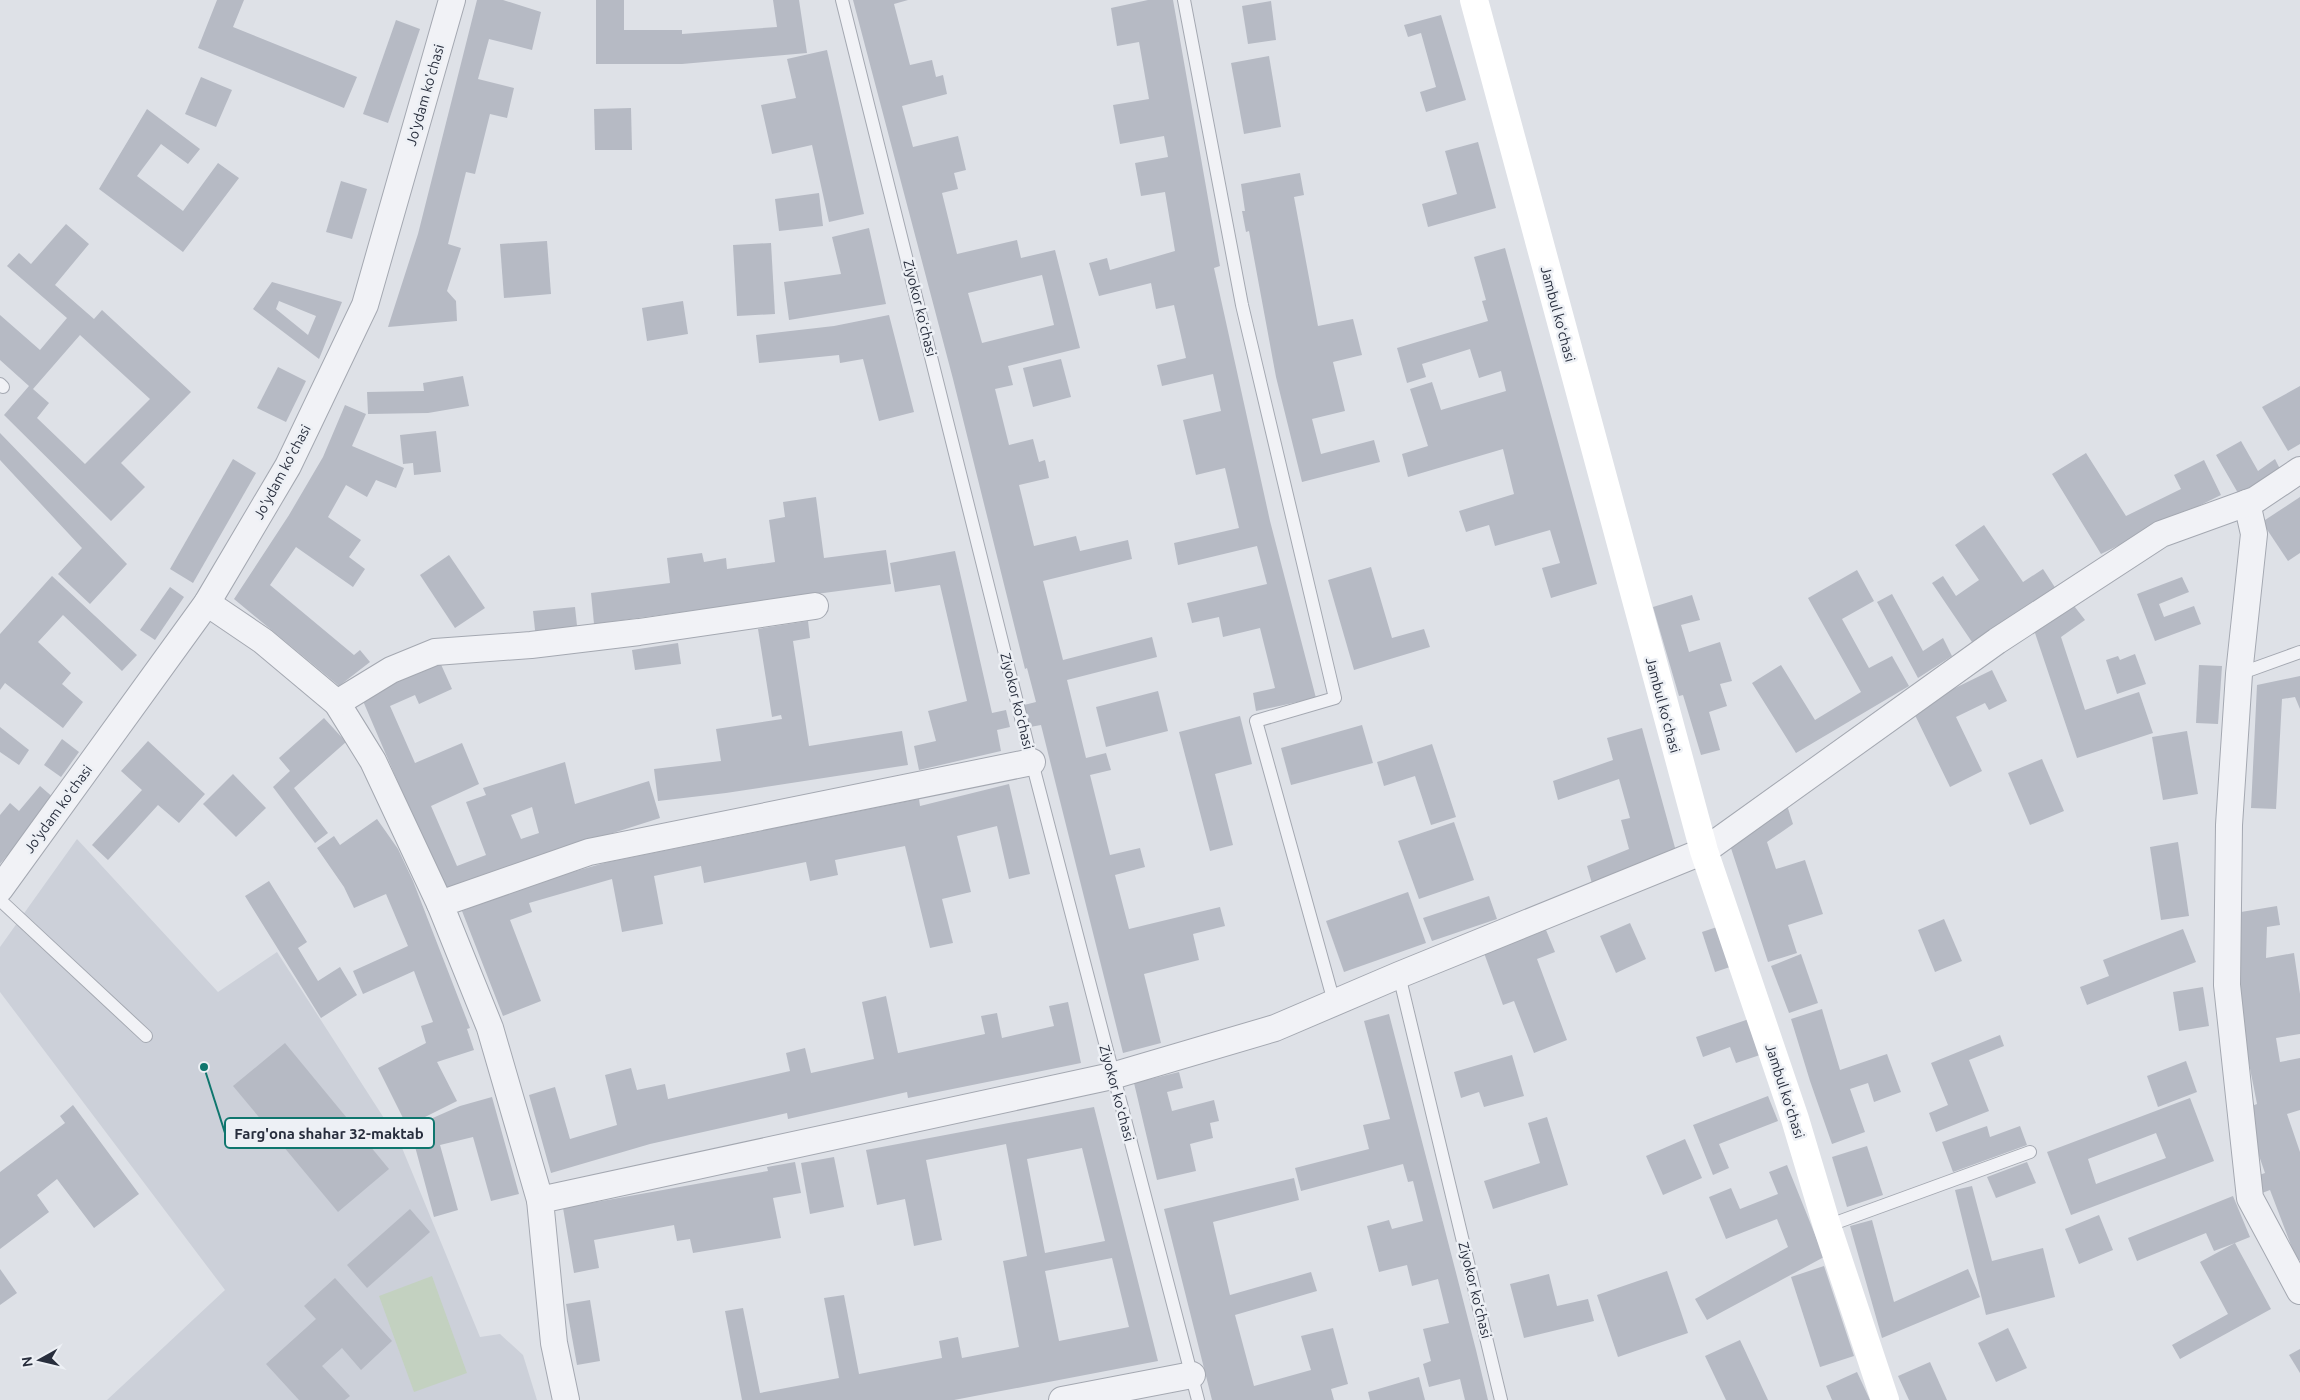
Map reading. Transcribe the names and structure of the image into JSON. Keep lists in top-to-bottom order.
{
  "streets": {
    "street": ["Jo'ydam ko'chasi", "Jambul koʻchasi"],
    "lane": ["Ziyokor koʻchasi"]
  },
  "places": ["Farg'ona shahar 32-maktab"],
  "north": "left"
}
